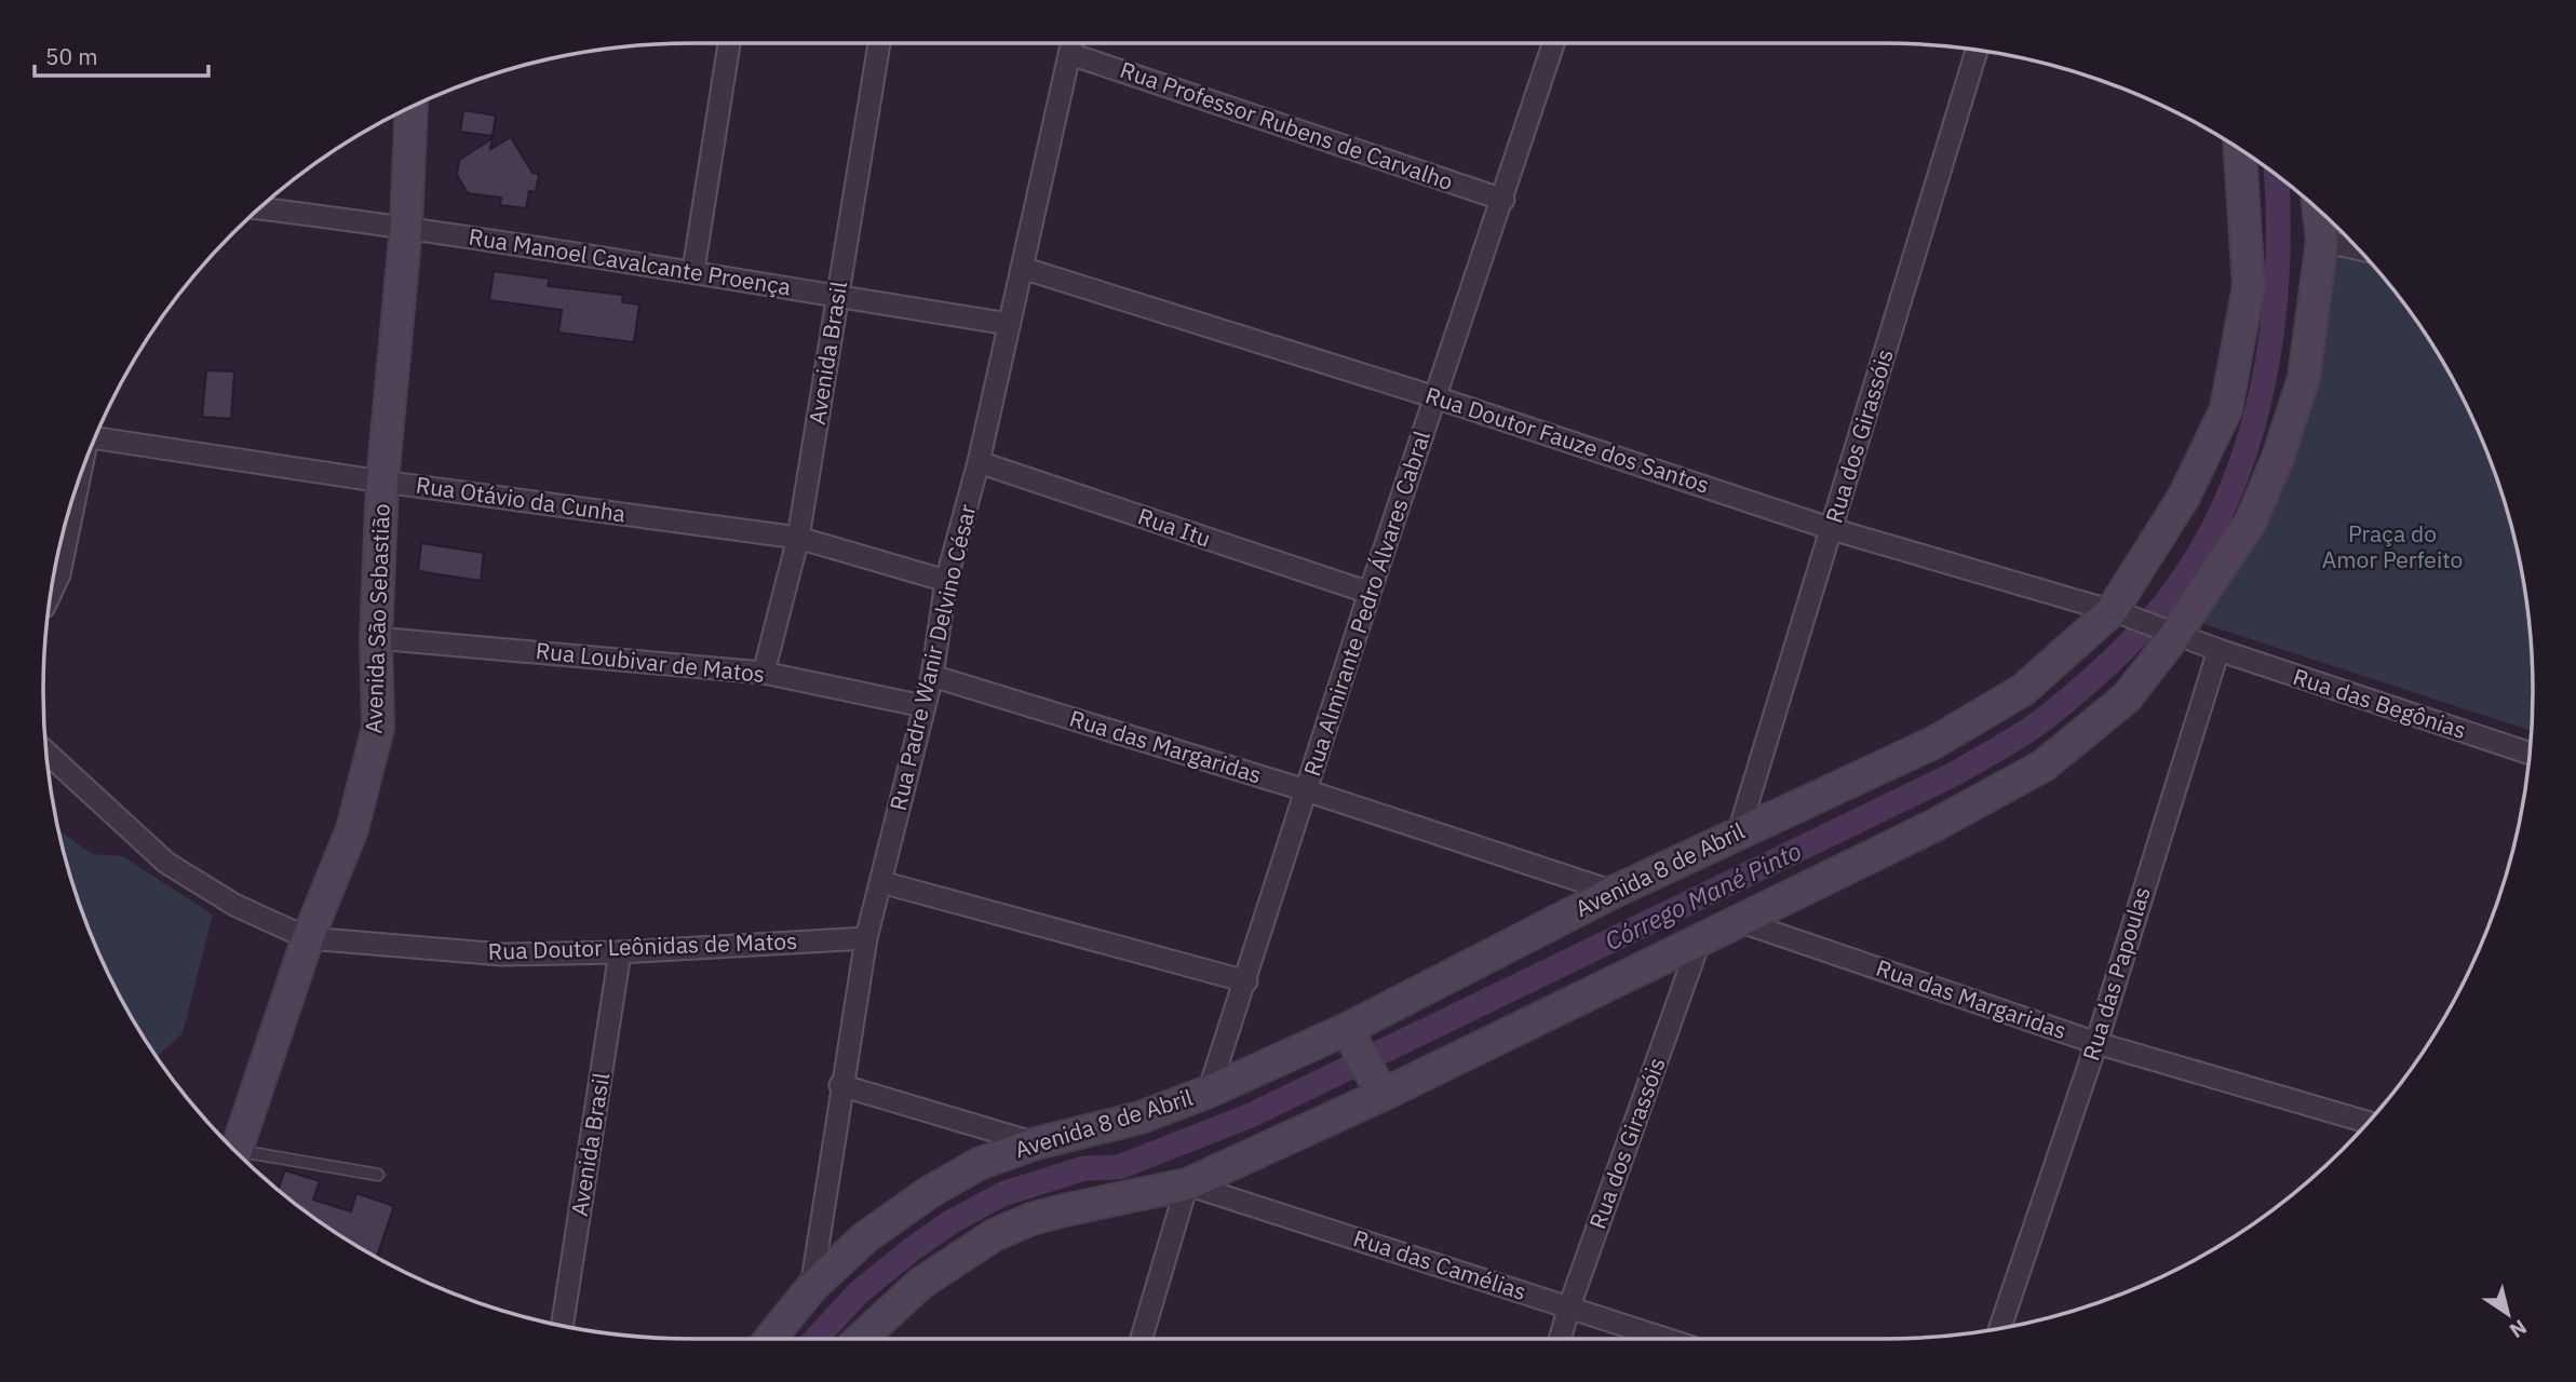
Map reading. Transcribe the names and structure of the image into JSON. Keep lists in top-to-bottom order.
{
  "streets": {
    "main road": ["Avenida São Sebastião", "Avenida 8 de Abril"],
    "street": [
      "Rua Professor Rubens de Carvalho",
      "Rua Manoel Cavalcante Proença",
      "Avenida Brasil",
      "Rua dos Girassóis",
      "Rua Doutor Fauze dos Santos",
      "Rua Otávio da Cunha",
      "Rua Itu",
      "Rua Almirante Pedro Álvares Cabral",
      "Rua Padre Wanir Delvino César",
      "Rua Loubivar de Matos",
      "Rua das Begônias",
      "Rua das Margaridas",
      "Rua Doutor Leônidas de Matos",
      "Rua das Papoulas",
      "Rua das Camélias"
    ]
  },
  "crossings": [
    ["Rua Professor Rubens de Carvalho", "Rua Almirante Pedro Álvares Cabral"],
    ["Rua Professor Rubens de Carvalho", "Rua Padre Wanir Delvino César"],
    ["Rua Manoel Cavalcante Proença", "Avenida Brasil"],
    ["Rua Manoel Cavalcante Proença", "Avenida São Sebastião"],
    ["Rua Manoel Cavalcante Proença", "Rua Padre Wanir Delvino César"],
    ["Avenida Brasil", "Rua Otávio da Cunha"],
    ["Avenida Brasil", "Rua Loubivar de Matos"],
    ["Avenida Brasil", "Rua Doutor Leônidas de Matos"],
    ["Rua dos Girassóis", "Rua Doutor Fauze dos Santos"],
    ["Rua dos Girassóis", "Avenida 8 de Abril"],
    ["Rua dos Girassóis", "Rua das Camélias"],
    ["Rua Doutor Fauze dos Santos", "Rua Almirante Pedro Álvares Cabral"],
    ["Rua Doutor Fauze dos Santos", "Rua Padre Wanir Delvino César"],
    ["Rua Doutor Fauze dos Santos", "Avenida 8 de Abril"],
    ["Rua Otávio da Cunha", "Avenida São Sebastião"],
    ["Rua Otávio da Cunha", "Rua Padre Wanir Delvino César"],
    ["Rua Itu", "Rua Almirante Pedro Álvares Cabral"],
    ["Rua Itu", "Rua Padre Wanir Delvino César"],
    ["Rua Almirante Pedro Álvares Cabral", "Rua das Margaridas"],
    ["Rua Almirante Pedro Álvares Cabral", "Avenida 8 de Abril"],
    ["Avenida São Sebastião", "Rua Loubivar de Matos"],
    ["Avenida São Sebastião", "Rua Doutor Leônidas de Matos"],
    ["Rua Padre Wanir Delvino César", "Rua Loubivar de Matos"],
    ["Rua Padre Wanir Delvino César", "Rua das Margaridas"],
    ["Rua Padre Wanir Delvino César", "Avenida 8 de Abril"],
    ["Rua Padre Wanir Delvino César", "Rua Doutor Leônidas de Matos"],
    ["Rua das Begônias", "Rua das Papoulas"],
    ["Rua das Margaridas", "Avenida 8 de Abril"],
    ["Rua das Margaridas", "Rua das Papoulas"]
  ],
  "water": ["Córrego Mané Pinto"],
  "parks": ["Praça do Amor Perfeito"],
  "scale_bar": "50 m",
  "north": "bottom right"
}
